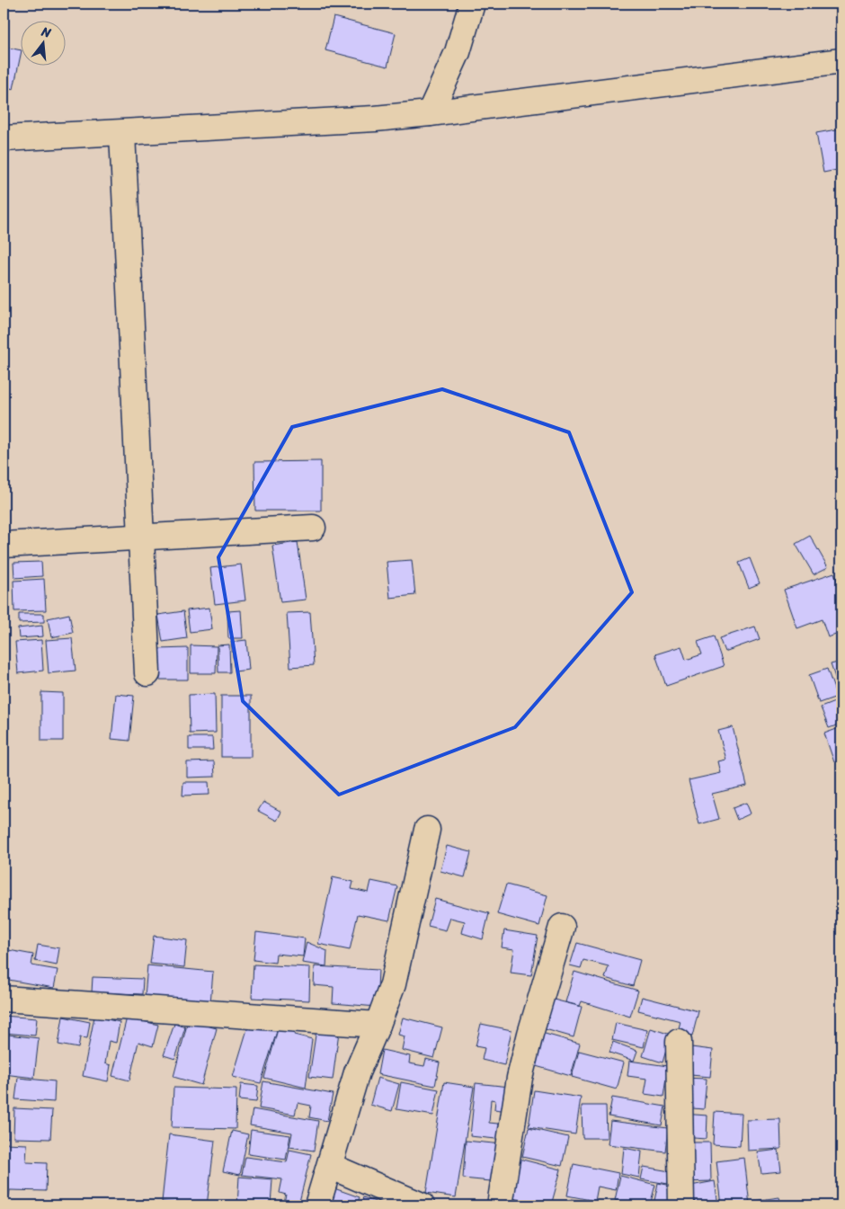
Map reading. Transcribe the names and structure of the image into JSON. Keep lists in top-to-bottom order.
{
  "north": "top"
}
